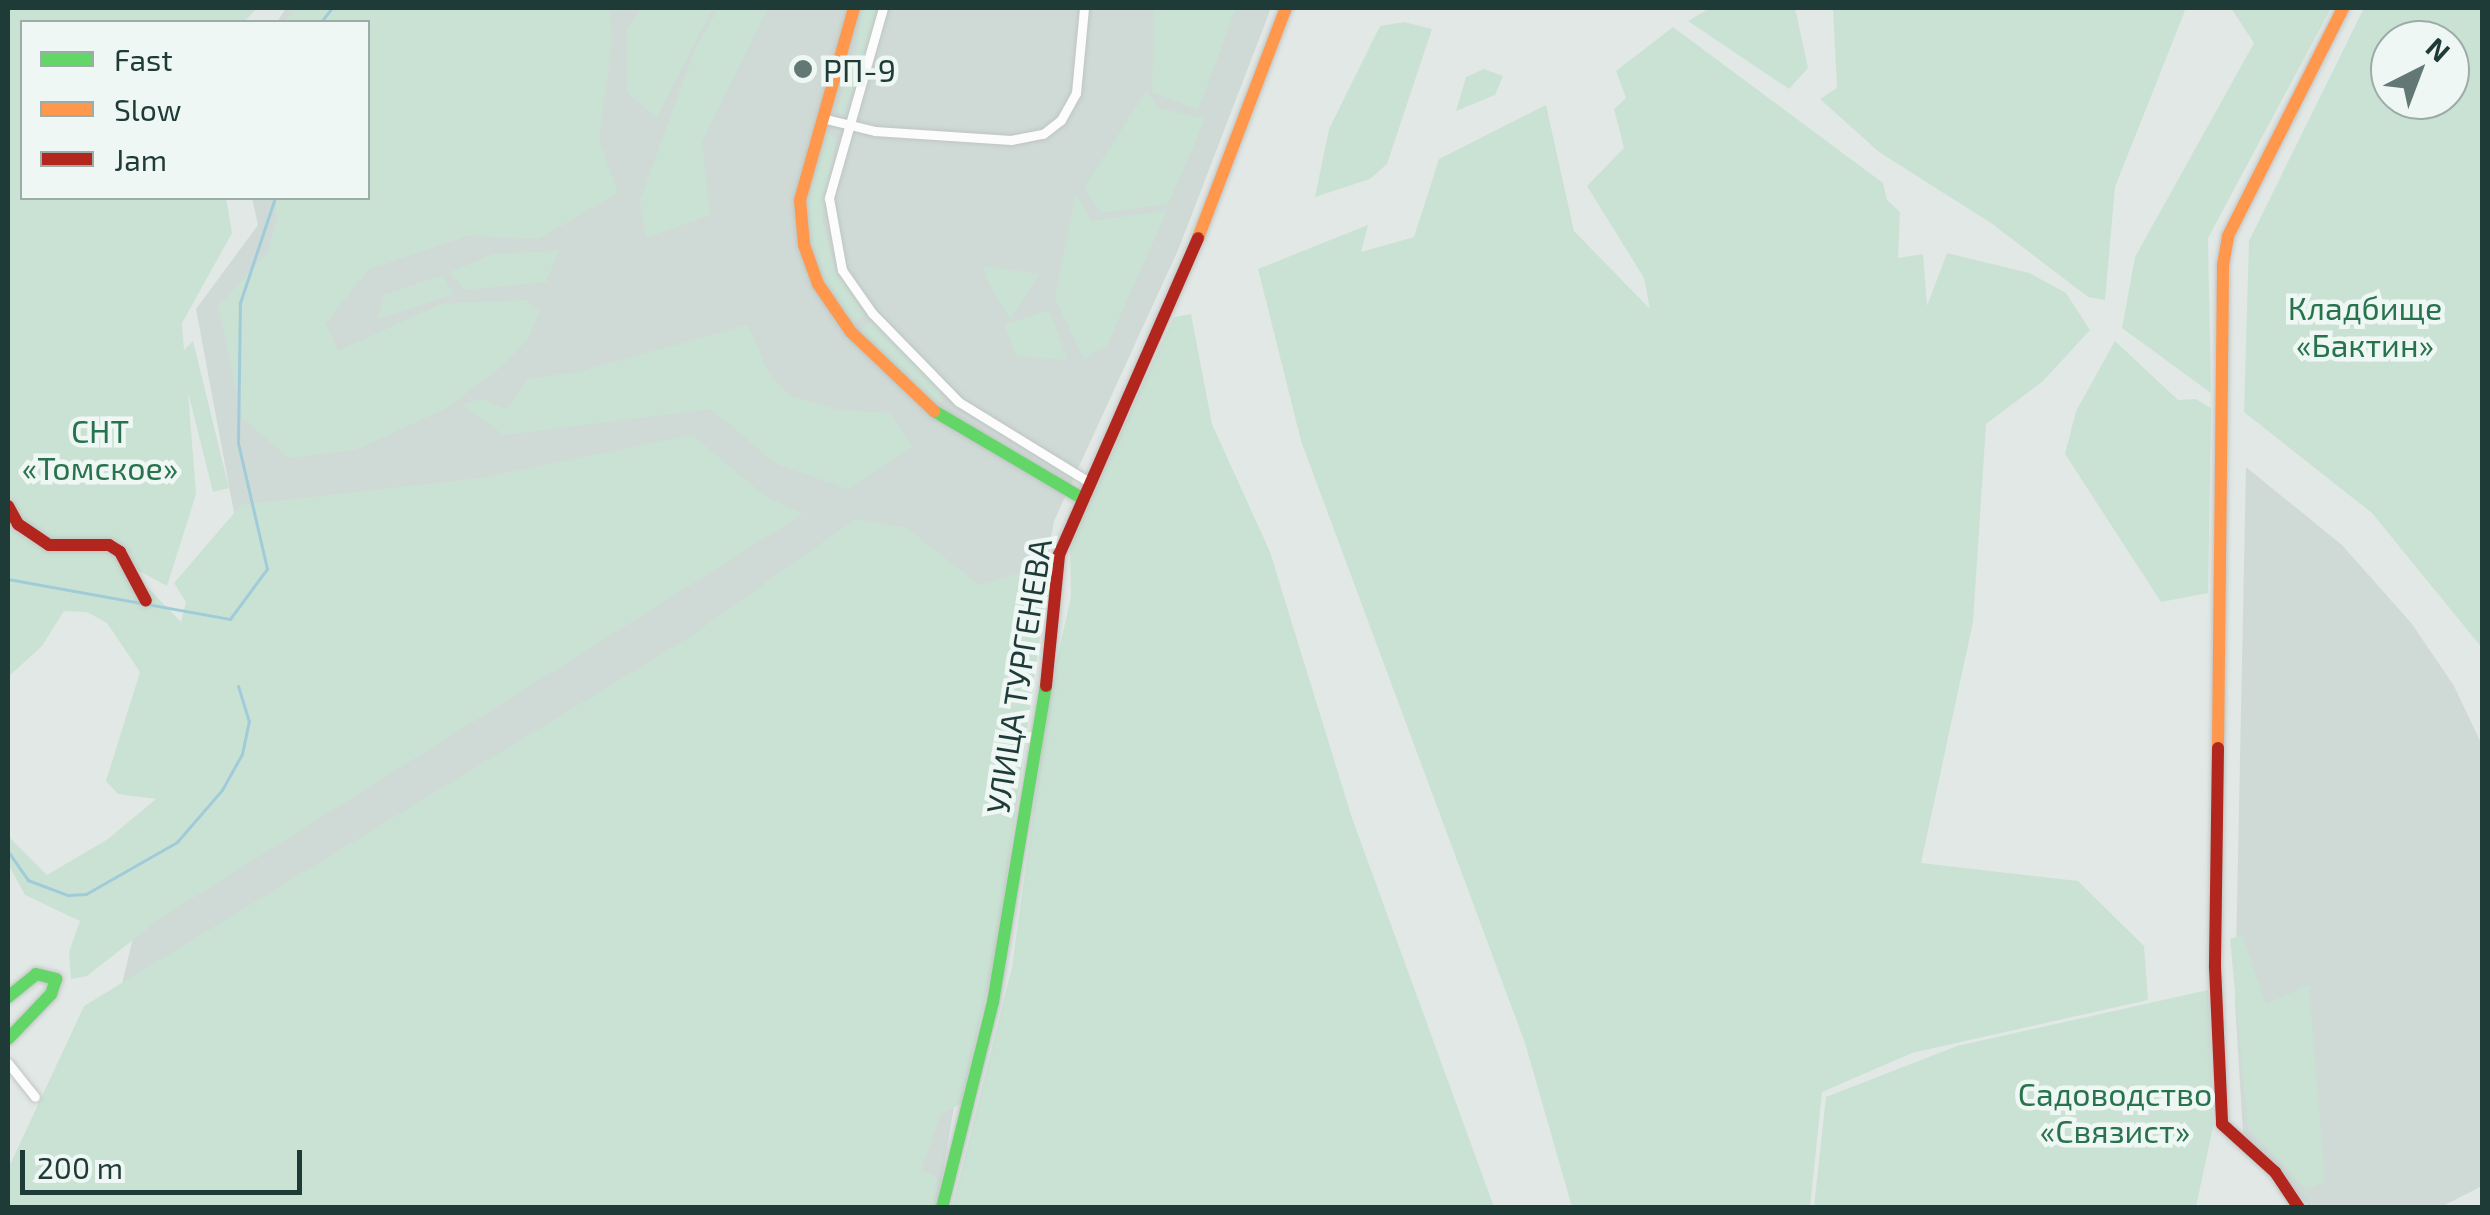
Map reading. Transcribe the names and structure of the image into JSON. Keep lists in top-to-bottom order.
{
  "streets": {
    "street": ["УЛИЦА ТУРГЕНЕВА"]
  },
  "parks": ["Кладбище «Бактин»", "СНТ «Томское»", "Садоводство «Связист»"],
  "places": ["РП-9"],
  "legend": ["Fast", "Slow", "Jam"],
  "scale_bar": "200 m",
  "north": "top right"
}
